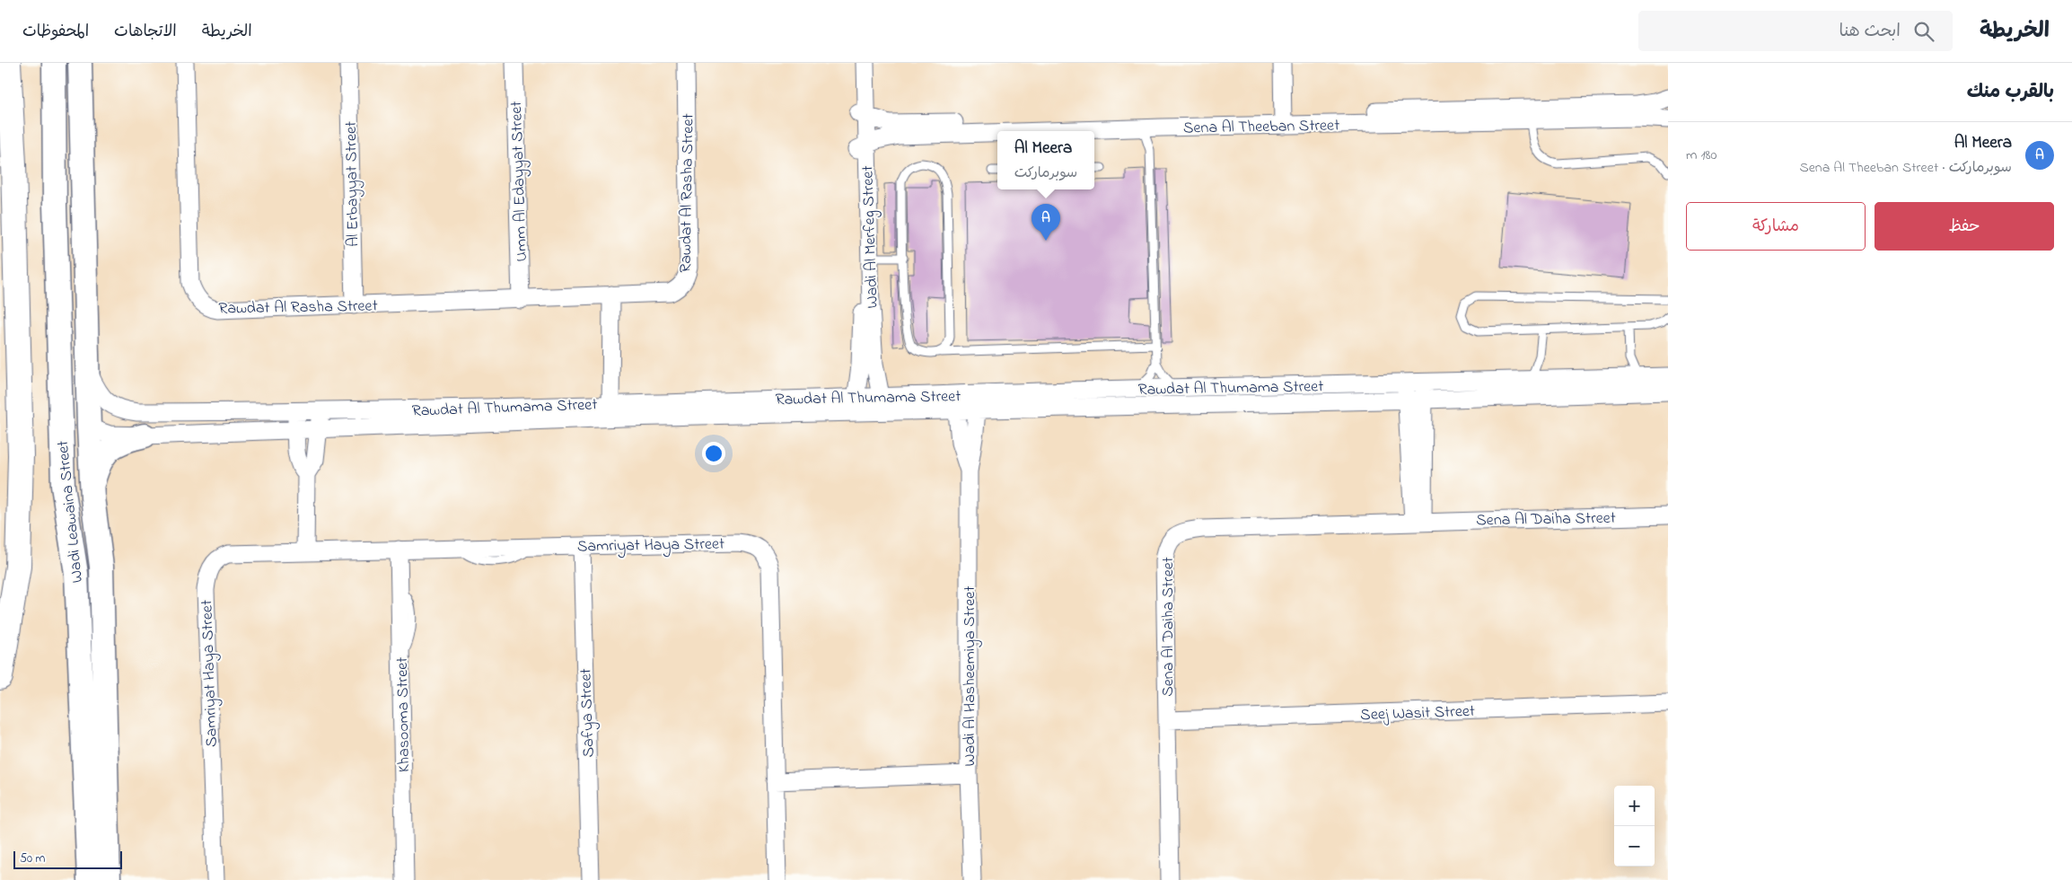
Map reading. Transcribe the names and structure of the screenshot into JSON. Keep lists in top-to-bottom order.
{
  "streets": {
    "main road": ["Wadi Leawaina Street"],
    "street": [
      "Sena Al Theeban Street",
      "Umm Al Edayyat Street",
      "Al Erbayyat Street",
      "Rawdat Al Rasha Street",
      "Wadi Al Merfeg Street",
      "Rawdat Al Thumama Street",
      "Sena Al Daiha Street",
      "Samriyat Haya Street",
      "Wadi Al Hasheemiya Street",
      "Seej Wasit Street",
      "Safya Street",
      "Khasooma Street"
    ]
  },
  "crossings": [
    ["Sena Al Theeban Street", "Wadi Al Merfeg Street"],
    ["Umm Al Edayyat Street", "Rawdat Al Rasha Street"],
    ["Al Erbayyat Street", "Rawdat Al Rasha Street"],
    ["Wadi Al Merfeg Street", "Rawdat Al Thumama Street"],
    ["Rawdat Al Thumama Street", "Wadi Leawaina Street"],
    ["Rawdat Al Thumama Street", "Wadi Al Hasheemiya Street"],
    ["Sena Al Daiha Street", "Seej Wasit Street"],
    ["Samriyat Haya Street", "Safya Street"],
    ["Samriyat Haya Street", "Khasooma Street"]
  ],
  "scale_bar": "50 m",
  "page": {
    "header": "الخريطة",
    "search": "ابحث هنا",
    "nav": ["الخريطة", "الاتجاهات", "المحفوظات"],
    "heading": "بالقرب منك",
    "list": [
      {
        "mark": "A",
        "name": "Al Meera",
        "note": "سوبرماركت · Sena Al Theeban Street",
        "value": "180 m"
      }
    ],
    "popup": ["Al Meera", "سوبرماركت"],
    "buttons": ["حفظ", "مشاركة"],
    "pins": "A",
    "map_buttons": ["+", "−"],
    "scale": "50 m"
  }
}
